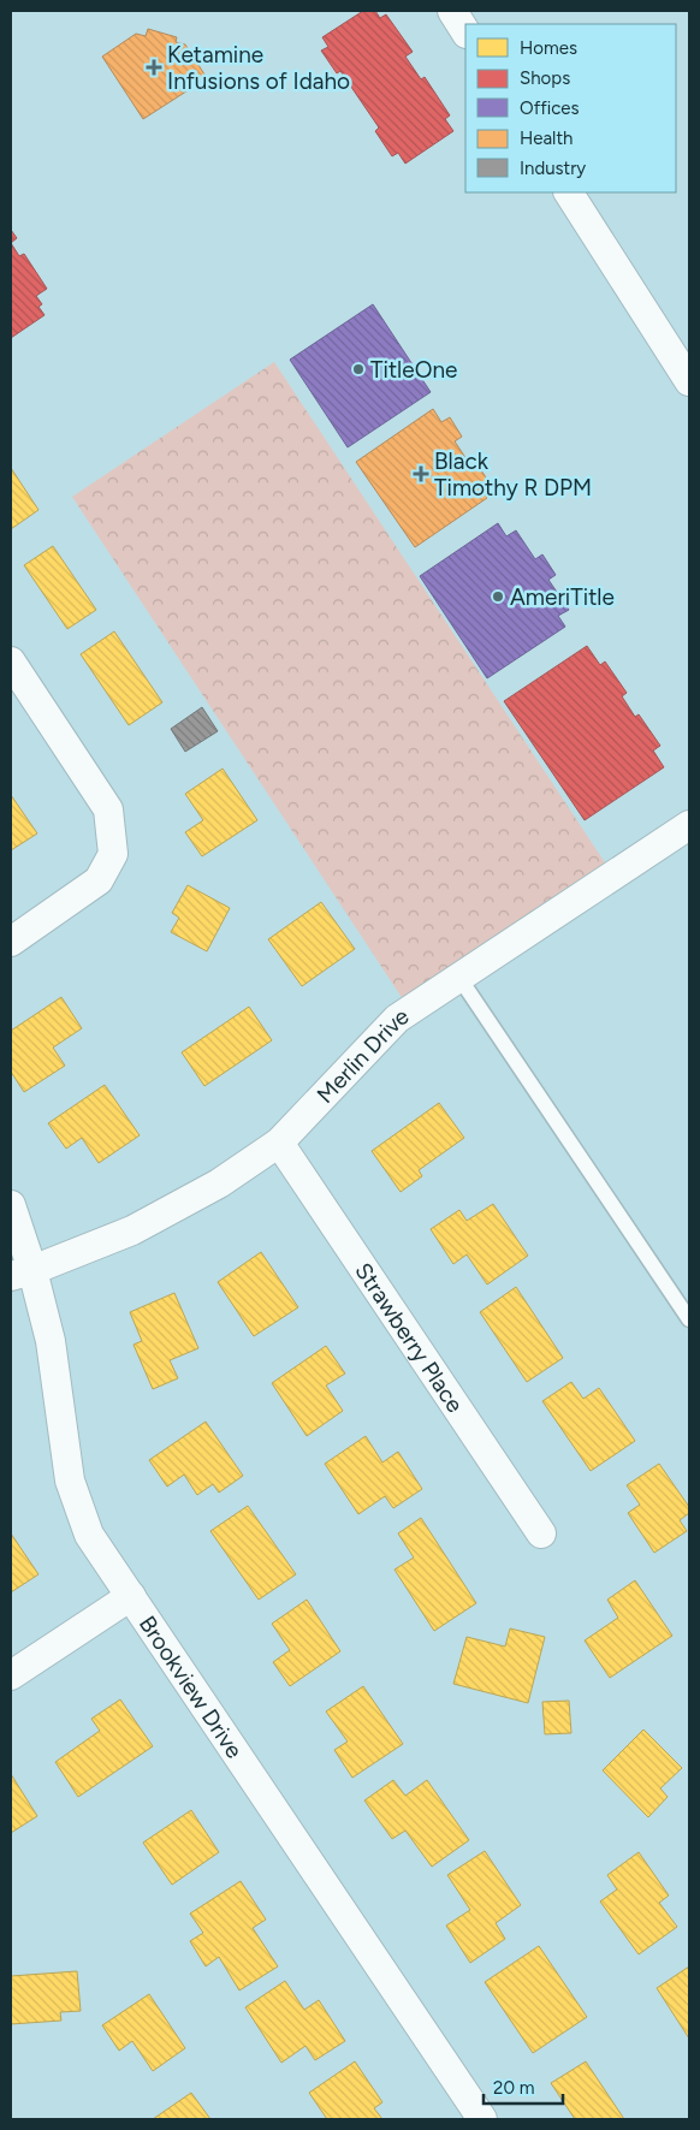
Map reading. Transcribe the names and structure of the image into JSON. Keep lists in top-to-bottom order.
{
  "streets": {
    "street": ["Merlin Drive", "Strawberry Place", "Brookview Drive"]
  },
  "crossings": [
    ["Merlin Drive", "Strawberry Place"],
    ["Merlin Drive", "Brookview Drive"]
  ],
  "places": {
    "health": ["Ketamine Infusions of Idaho", "Black Timothy R DPM"],
    "other": ["TitleOne", "AmeriTitle"]
  },
  "legend": [
    "Homes",
    "Shops",
    "Offices",
    "Health",
    "Industry"
  ],
  "scale_bar": "20 m"
}
